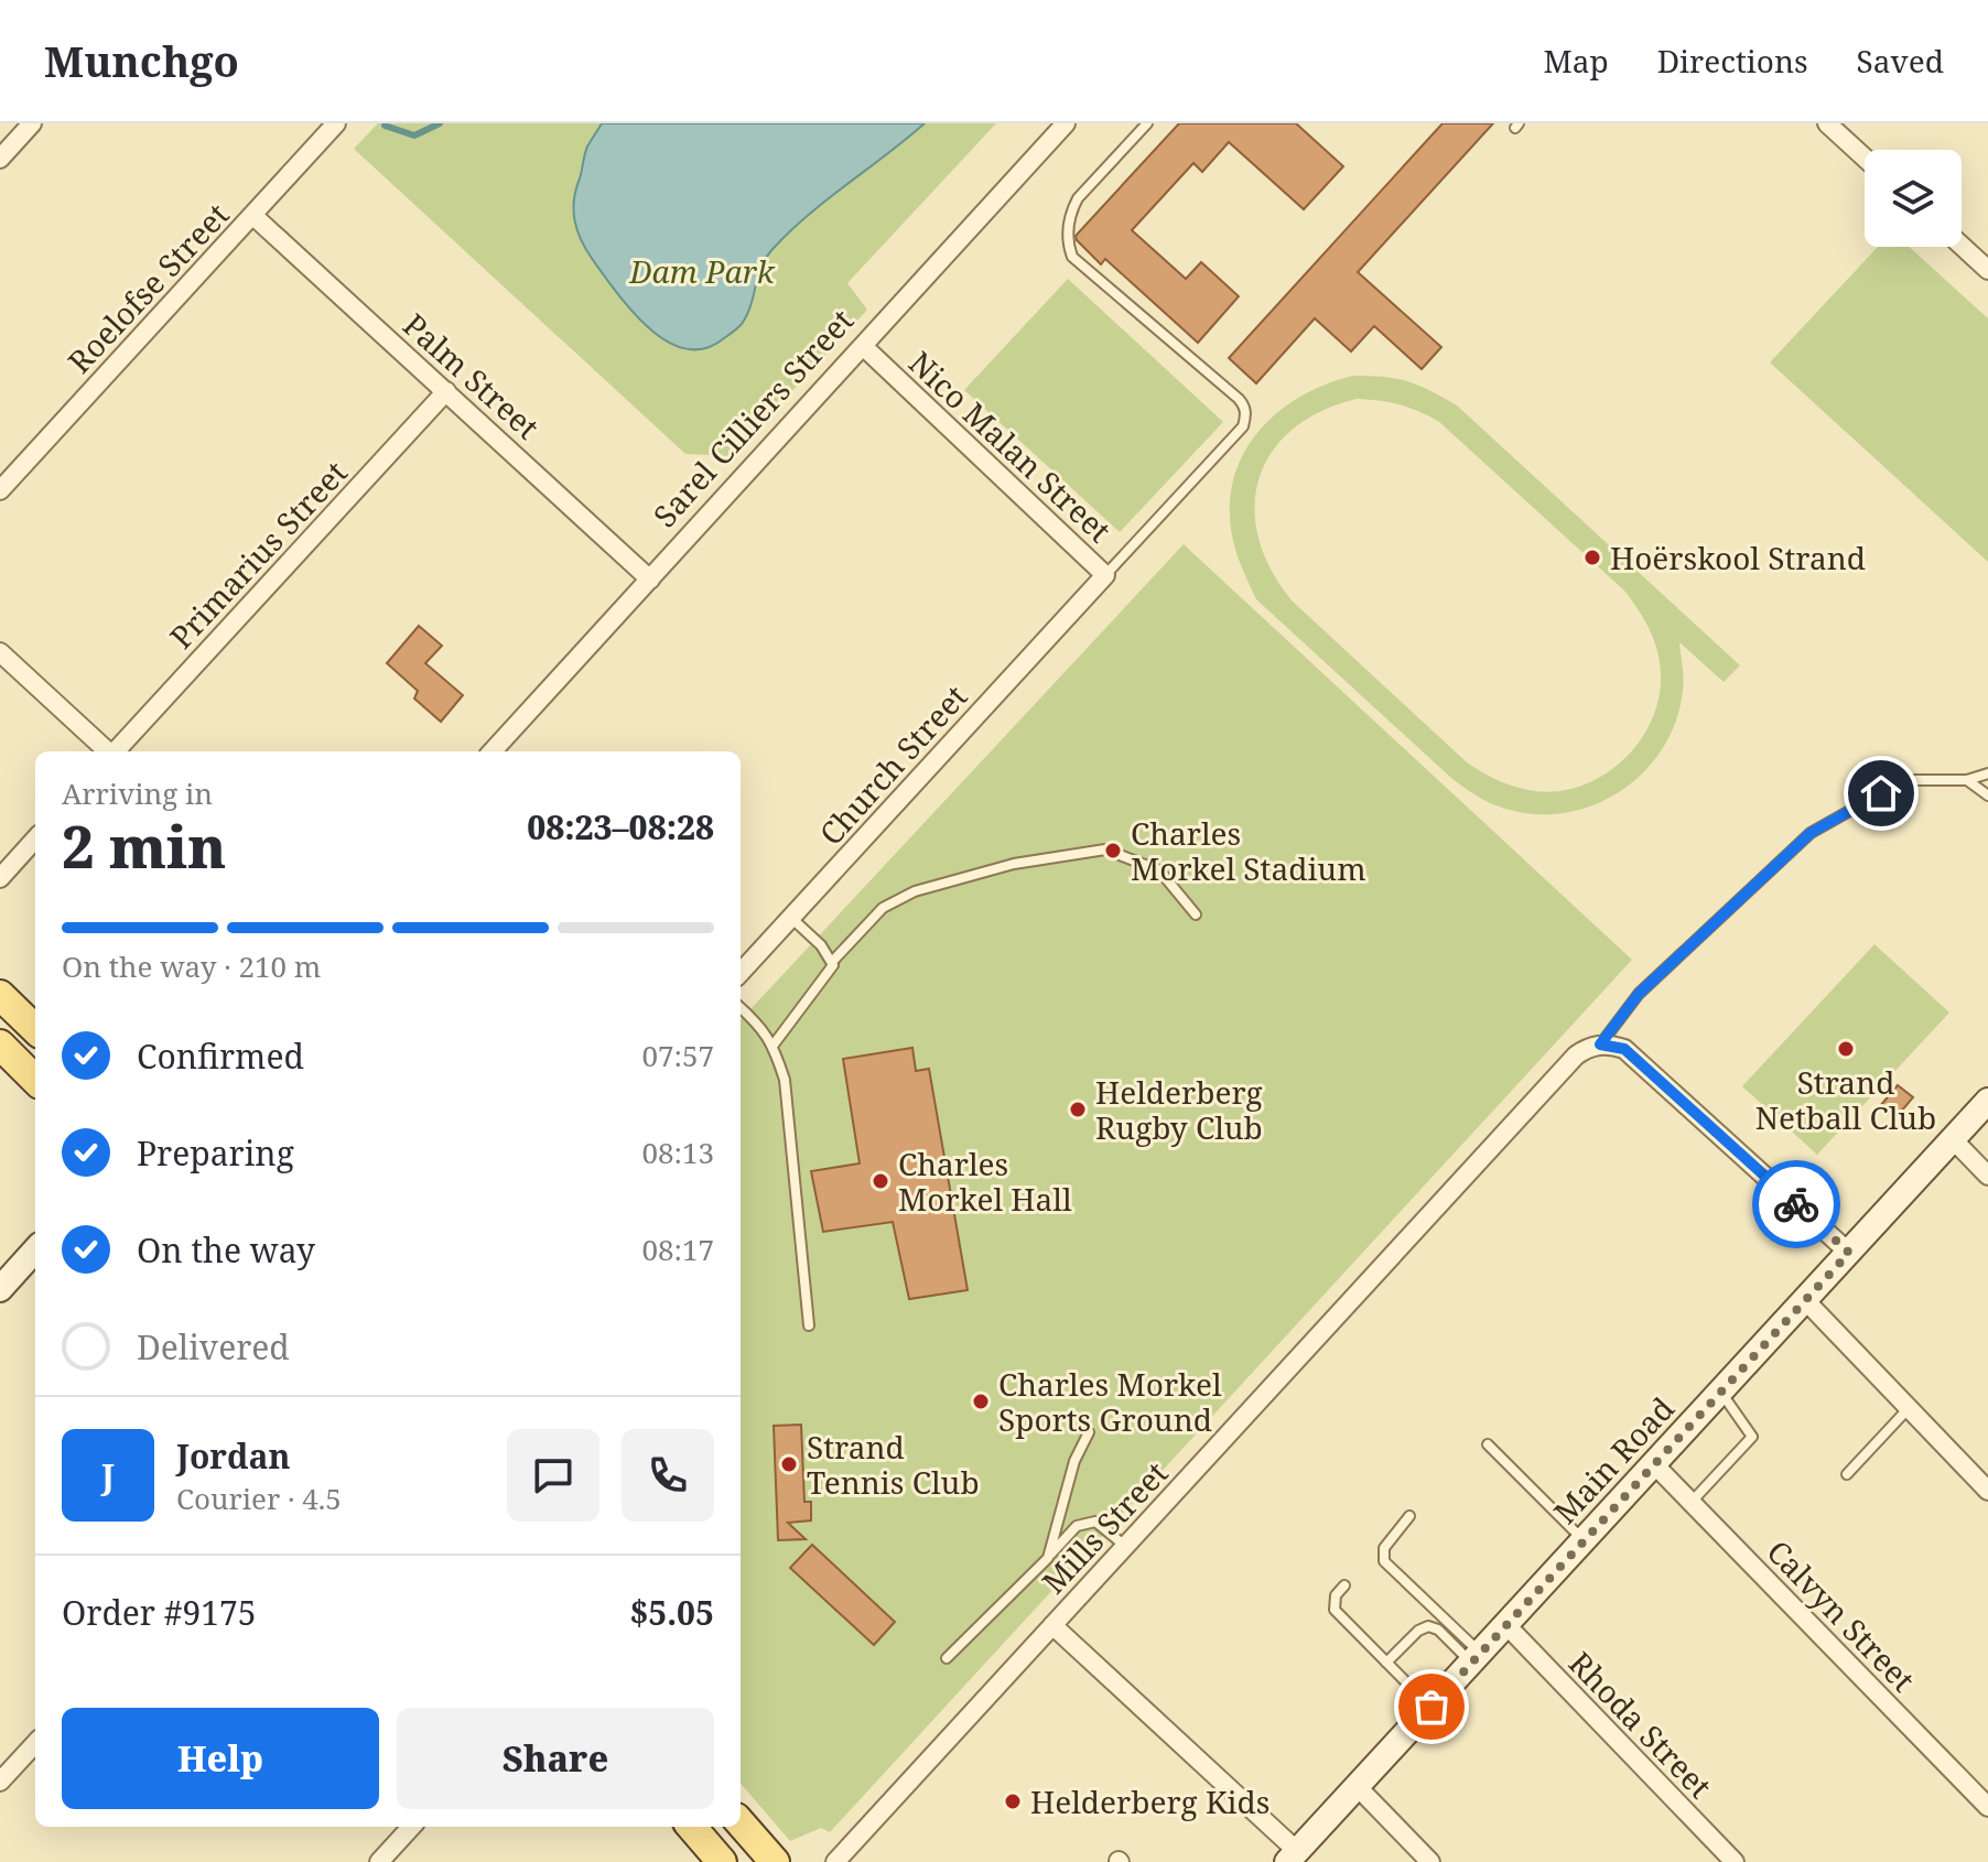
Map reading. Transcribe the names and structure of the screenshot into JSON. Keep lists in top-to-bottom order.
{
  "streets": {
    "main road": ["Main Road"],
    "street": [
      "Roelofse Street",
      "Palm Street",
      "Sarel Cilliers Street",
      "Nico Malan Street",
      "Primarius Street",
      "Church Street",
      "Mills Street",
      "Calvyn Street",
      "Rhoda Street"
    ]
  },
  "crossings": [
    ["Roelofse Street", "Palm Street"],
    ["Palm Street", "Sarel Cilliers Street"],
    ["Palm Street", "Primarius Street"],
    ["Sarel Cilliers Street", "Nico Malan Street"],
    ["Nico Malan Street", "Church Street"],
    ["Main Road", "Calvyn Street"],
    ["Main Road", "Rhoda Street"]
  ],
  "parks": ["Dam Park"],
  "places": [
    "Hoërskool Strand",
    "Charles Morkel Stadium",
    "Strand Netball Club",
    "Helderberg Rugby Club",
    "Charles Morkel Hall",
    "Charles Morkel Sports Ground",
    "Strand Tennis Club",
    "Helderberg Kids"
  ],
  "page": {
    "header": "Munchgo",
    "nav": ["Map", "Directions", "Saved"],
    "heading": ["2 min", "Arriving in", "08:23–08:28"],
    "panel": [
      "Jordan",
      "Courier · 4.5",
      "Order #9175",
      "$5.05"
    ],
    "bar": "On the way · 210 m",
    "list": [
      ["Confirmed", "07:57"],
      ["Preparing", "08:13"],
      ["On the way", "08:17"],
      "Delivered"
    ],
    "round": "J",
    "buttons": ["Help", "Share"]
  }
}
